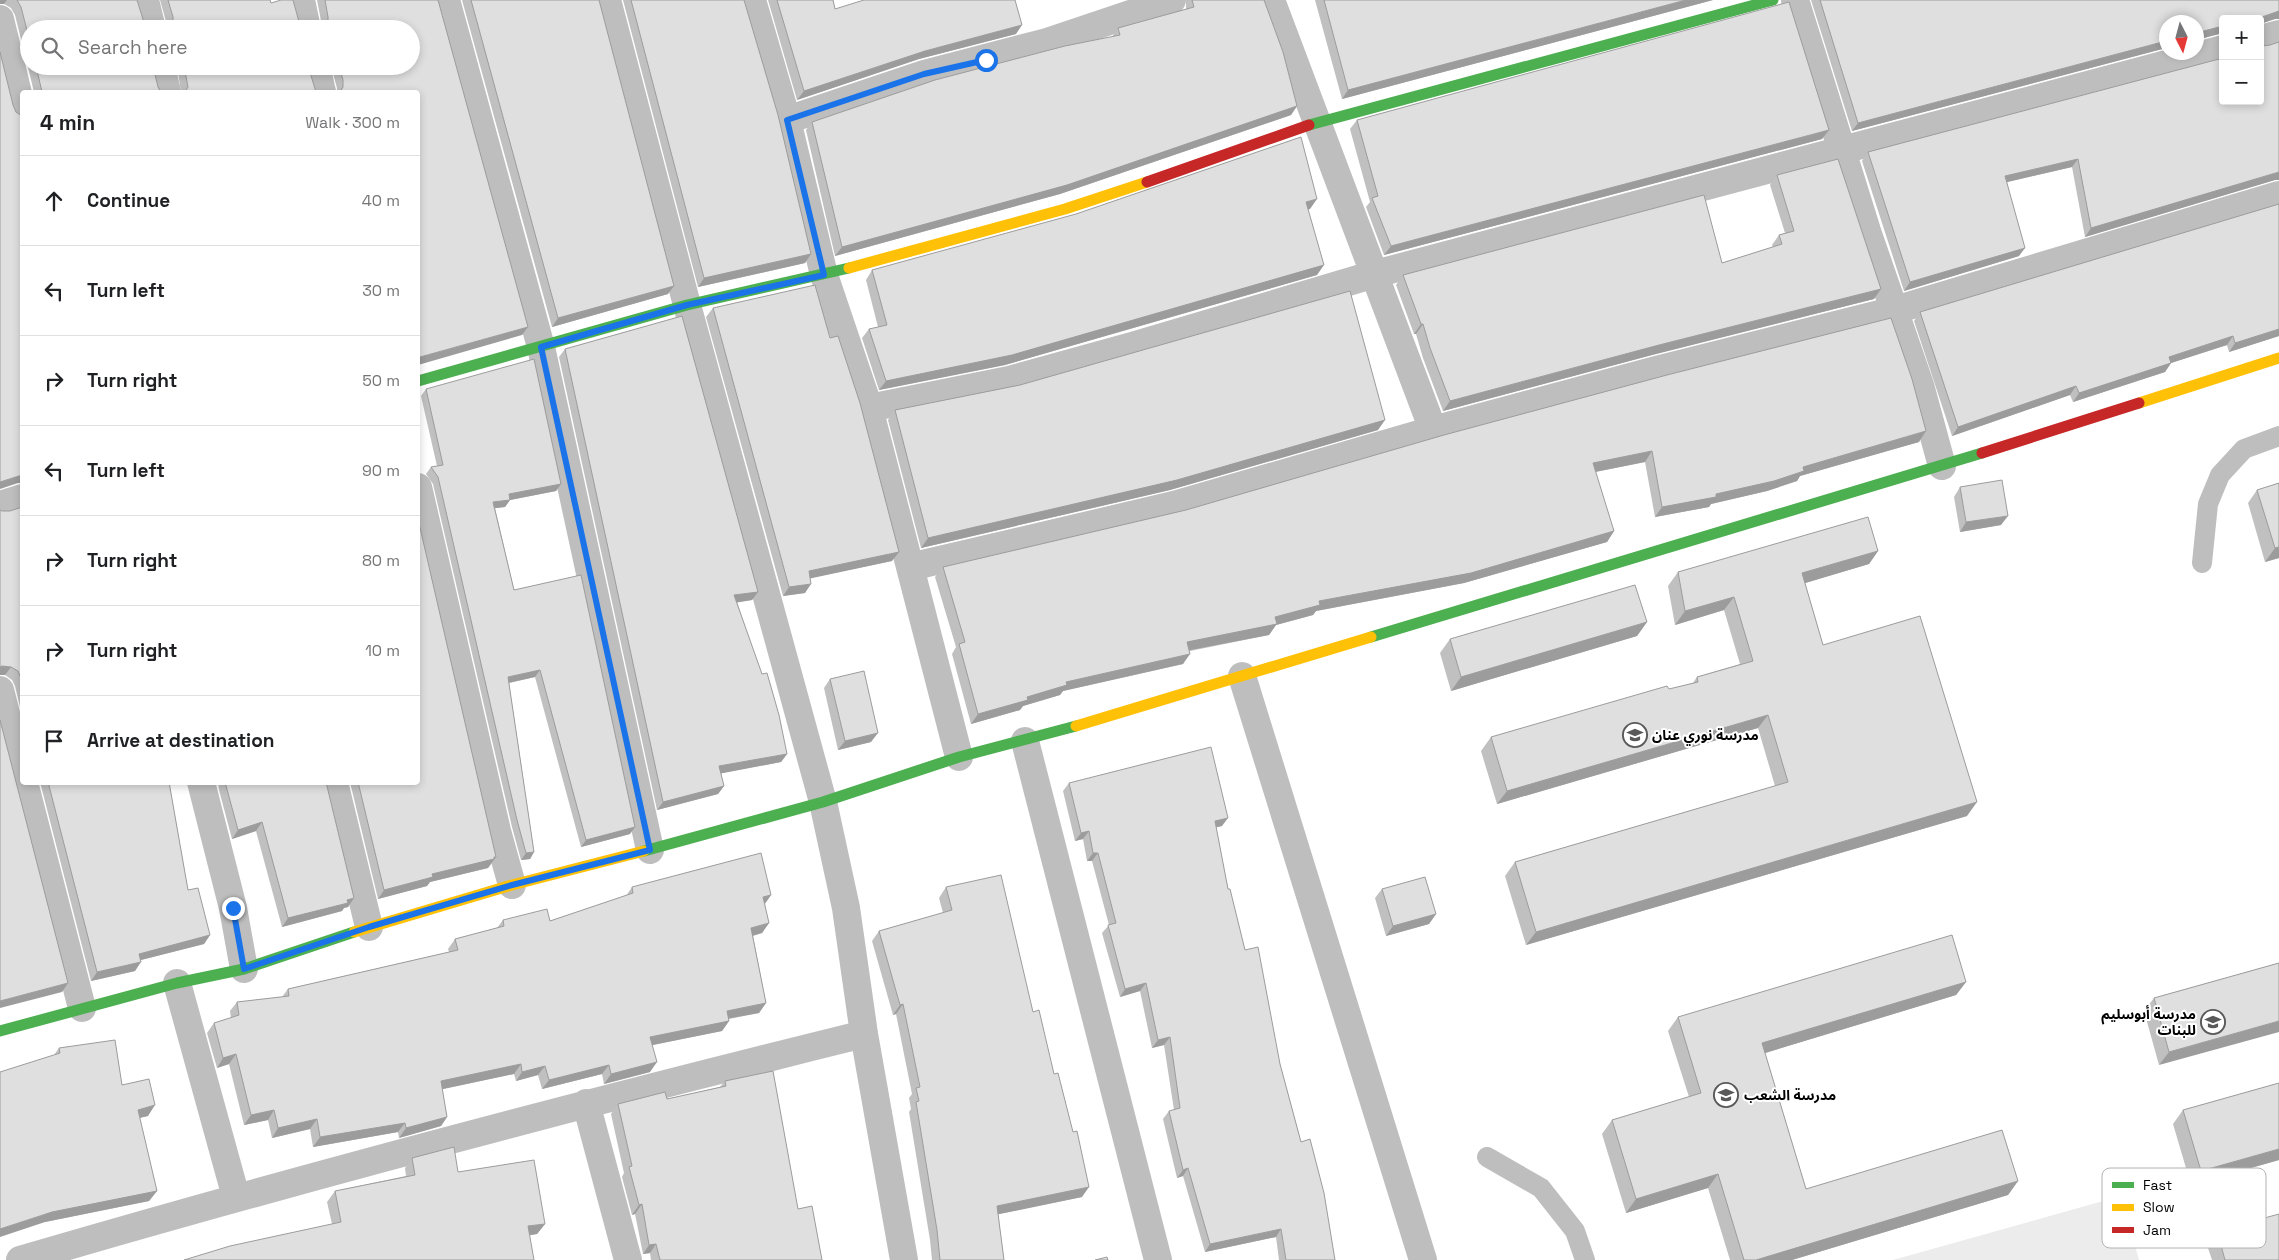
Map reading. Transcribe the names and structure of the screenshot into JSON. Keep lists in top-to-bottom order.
{
  "places": {
    "school or university": ["مدرسة نوري عنان", "مدرسة أبوسليم للبنات", "مدرسة الشعب"]
  },
  "legend": ["Fast", "Slow", "Jam"],
  "north": "bottom",
  "page": {
    "map_buttons": ["+", "−"],
    "search": "Search here",
    "heading": ["4 min", "Walk · 300 m"],
    "list": [
      ["Continue", "40 m"],
      ["Turn left", "30 m"],
      ["Turn right", "50 m"],
      ["Turn left", "90 m"],
      ["Turn right", "80 m"],
      ["Turn right", "10 m"],
      "Arrive at destination"
    ]
  }
}
